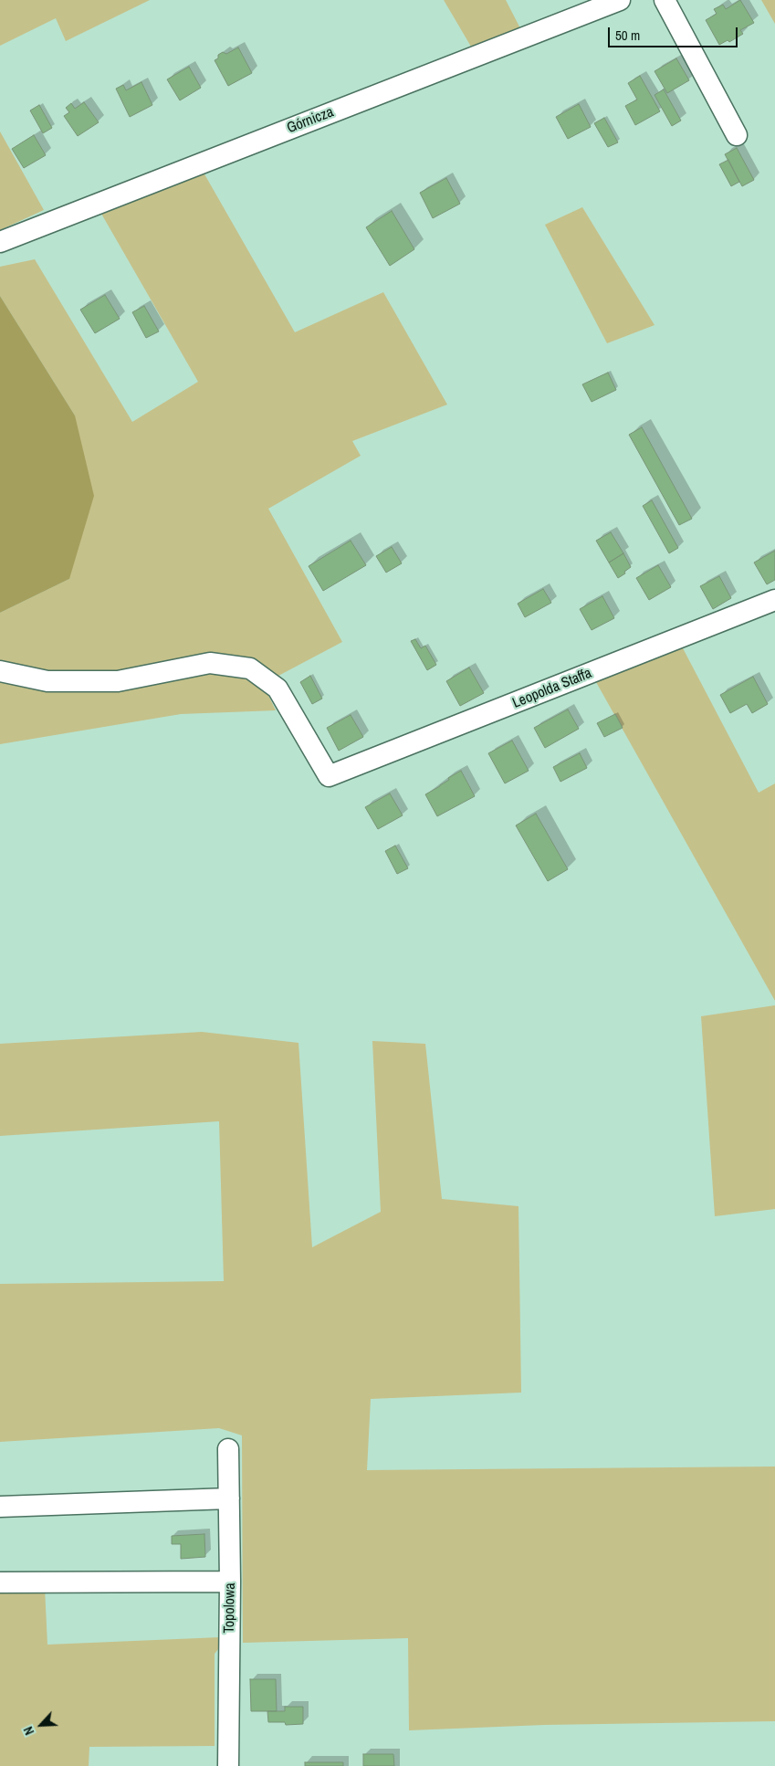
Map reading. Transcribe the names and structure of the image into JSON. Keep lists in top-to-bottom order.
{
  "streets": {
    "street": ["Górnicza", "Leopolda Staffa", "Topolowa"]
  },
  "scale_bar": "50 m",
  "north": "bottom left"
}
